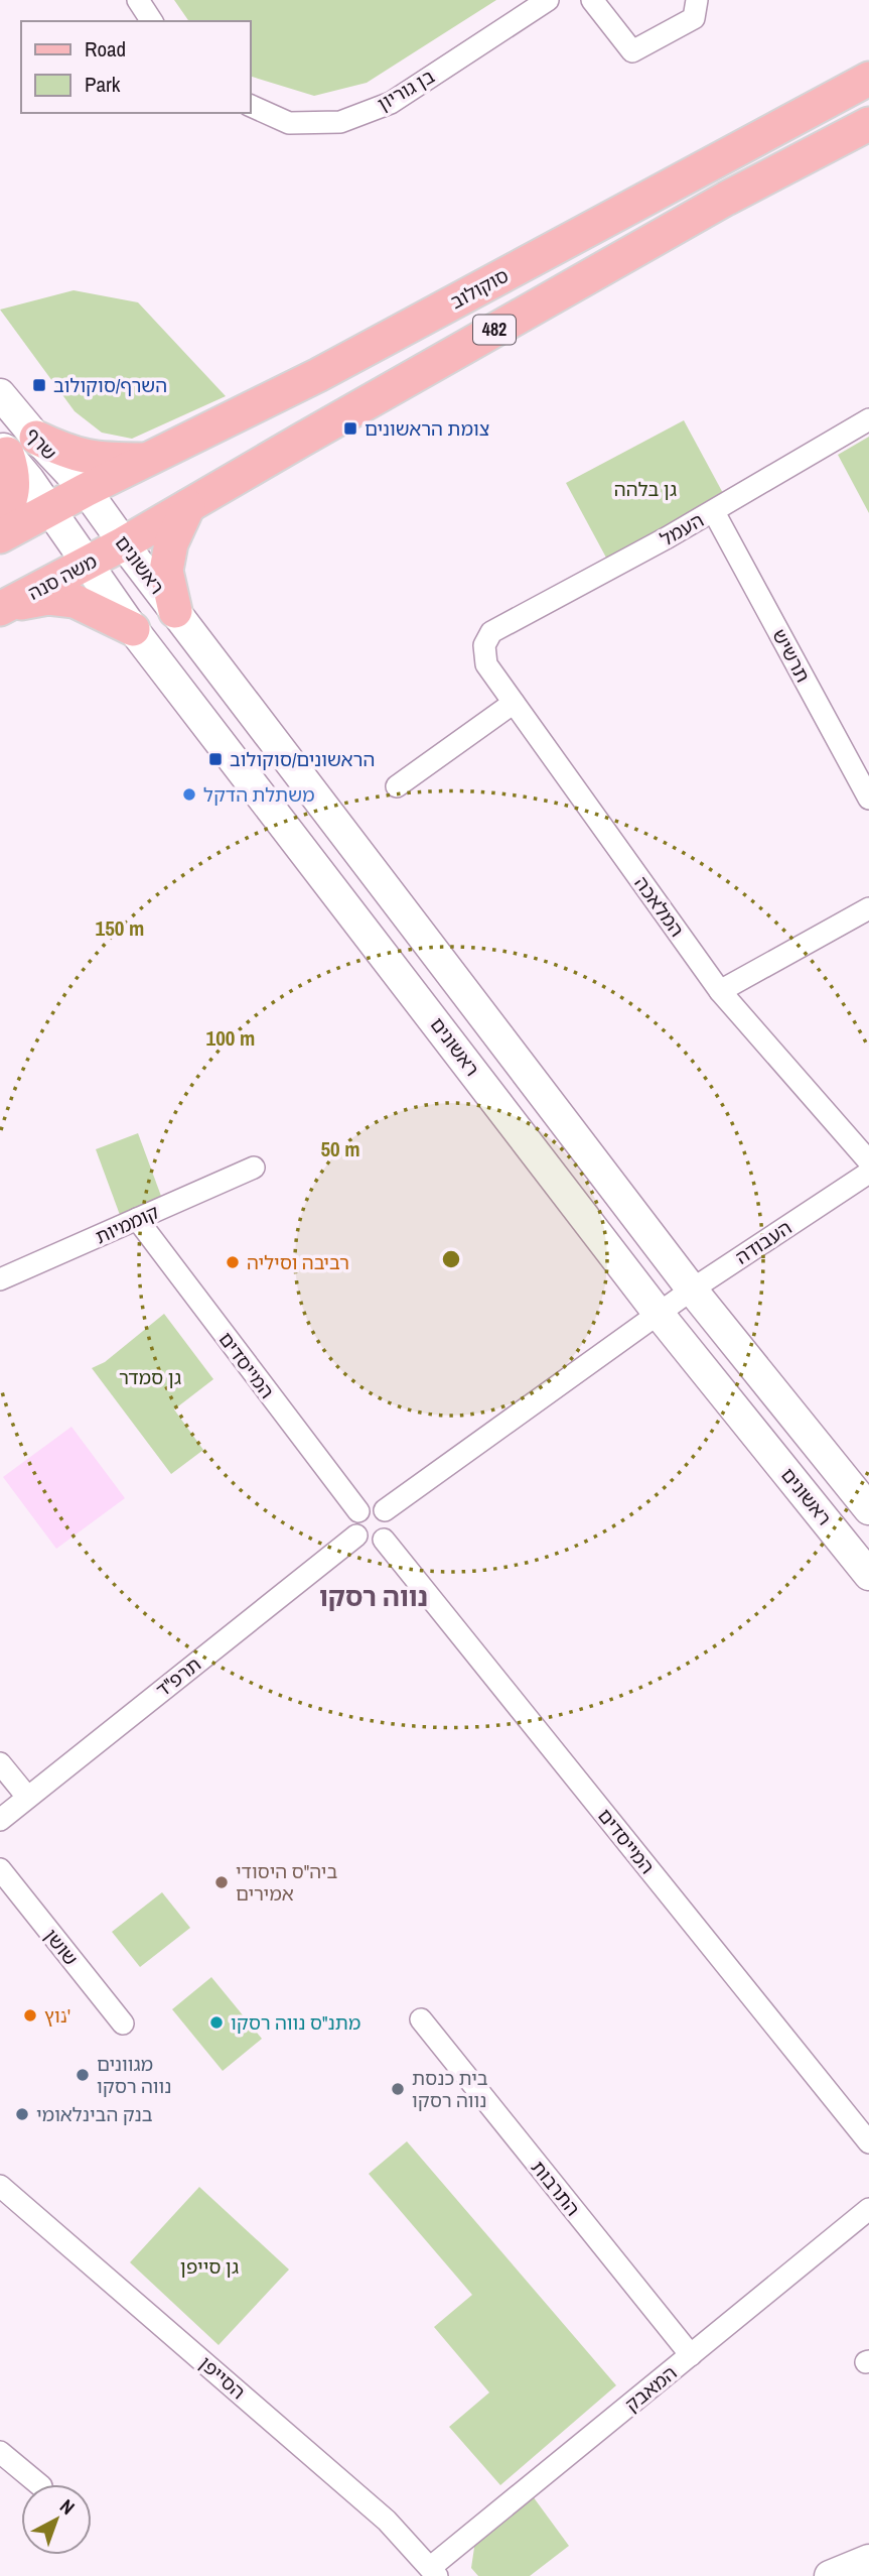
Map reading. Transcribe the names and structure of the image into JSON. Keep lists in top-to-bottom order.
{
  "streets": {
    "main road": ["סוקולוב", "482", "משה סנה"],
    "street": [
      "בן גוריון",
      "שרף",
      "העמל",
      "ראשונים",
      "תרשיש",
      "המלאכה",
      "קוממיות",
      "העבודה",
      "המייסדים",
      "תרפ\"ד",
      "שושן",
      "התרבות",
      "הסייפן",
      "המאבק"
    ]
  },
  "crossings": [
    ["סוקולוב", "482"],
    ["סוקולוב", "שרף"],
    ["סוקולוב", "ראשונים"],
    ["482", "שרף"],
    ["482", "ראשונים"],
    ["482", "משה סנה"],
    ["שרף", "ראשונים"],
    ["העמל", "תרשיש"],
    ["העמל", "המלאכה"],
    ["ראשונים", "משה סנה"],
    ["ראשונים", "העבודה"],
    ["קוממיות", "המייסדים"],
    ["המייסדים", "תרפ\"ד"],
    ["התרבות", "המאבק"],
    ["הסייפן", "המאבק"]
  ],
  "districts": ["נווה רסקו"],
  "parks": ["גן בלהה", "גן סמדר", "גן סייפן"],
  "places": {
    "transit": ["השרף/סוקולוב", "צומת הראשונים", "הראשונים/סוקולוב"],
    "other": [
      "משתלת הדקל",
      "רביבה וסיליה",
      "ביה\"ס היסודי אמירים",
      "נוץ'",
      "מתנ\"ס נווה רסקו",
      "מגוונים נווה רסקו",
      "בית כנסת נווה רסקו",
      "בנק הבינלאומי"
    ]
  },
  "legend": ["Road", "Park"],
  "north": "top right",
  "rings": ["150 m", "100 m", "50 m"]
}
